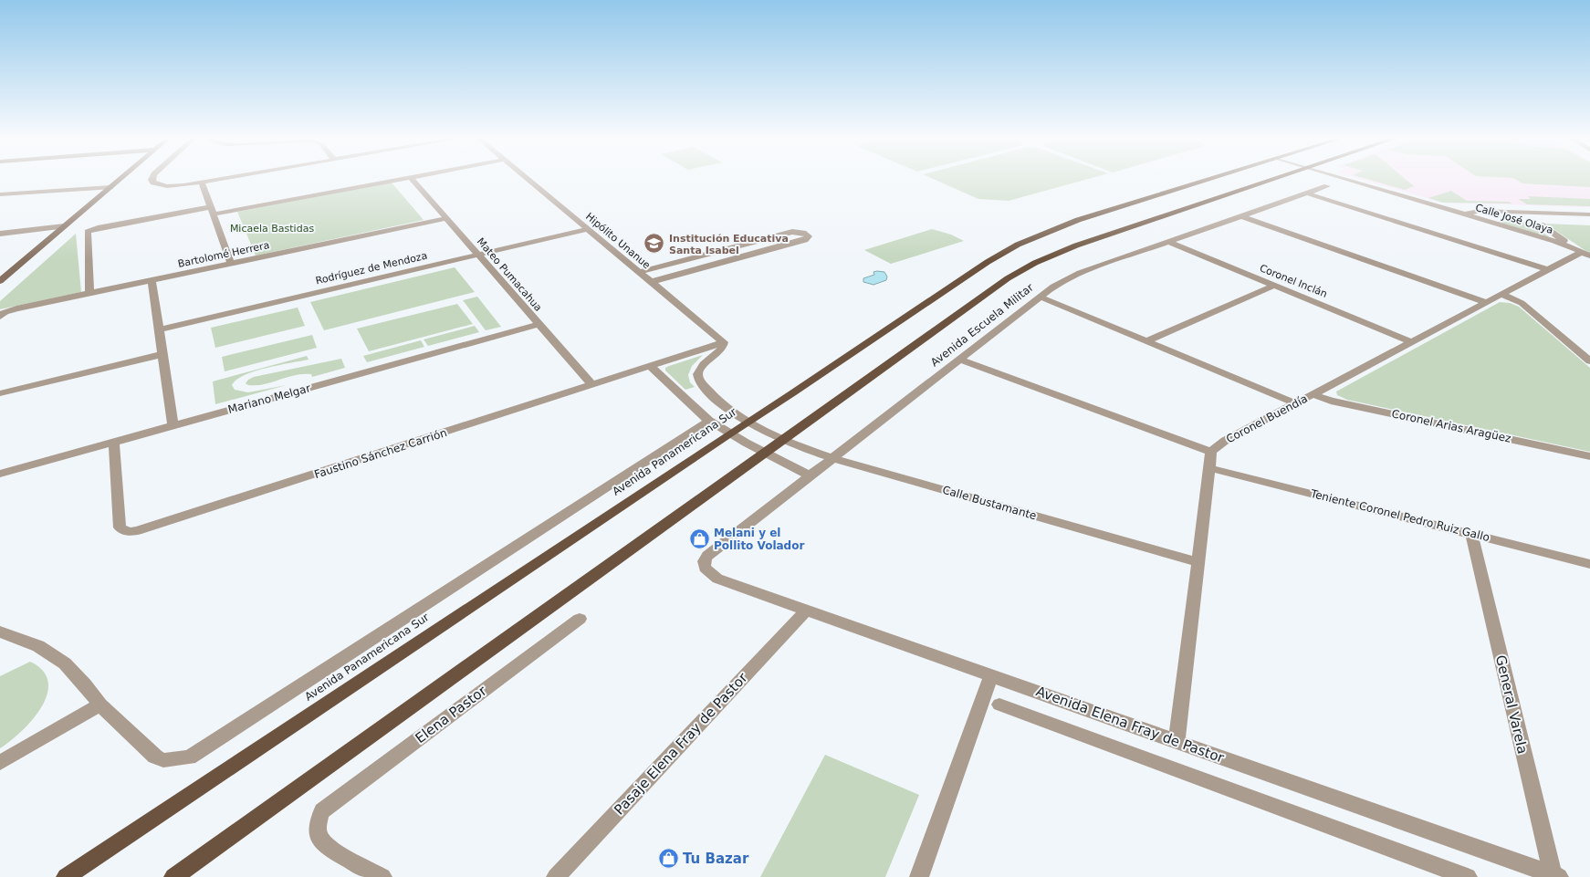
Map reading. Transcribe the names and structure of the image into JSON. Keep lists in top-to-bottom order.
{
  "streets": {
    "main road": ["Avenida Panamericana Sur"],
    "street": [
      "Calle José Olaya",
      "Hipólito Unanue",
      "Bartolomé Herrera",
      "Rodríguez de Mendoza",
      "Mateo Pumacahua",
      "Coronel Inclán",
      "Avenida Escuela Militar",
      "Mariano Melgar",
      "Coronel Buendía",
      "Coronel Arias Aragüez",
      "Faustino Sánchez Carrión",
      "Calle Bustamante",
      "Teniente Coronel Pedro Ruiz Gallo",
      "General Varela",
      "Elena Pastor",
      "Avenida Elena Fray de Pastor",
      "Pasaje Elena Fray de Pastor"
    ]
  },
  "crossings": [
    ["Calle José Olaya", "Coronel Buendía"],
    ["Hipólito Unanue", "Rodríguez de Mendoza"],
    ["Hipólito Unanue", "Faustino Sánchez Carrión"],
    ["Hipólito Unanue", "Calle Bustamante"],
    ["Bartolomé Herrera", "Mateo Pumacahua"],
    ["Rodríguez de Mendoza", "Mateo Pumacahua"],
    ["Mateo Pumacahua", "Mariano Melgar"],
    ["Mateo Pumacahua", "Faustino Sánchez Carrión"],
    ["Coronel Inclán", "Avenida Escuela Militar"],
    ["Coronel Inclán", "Coronel Buendía"],
    ["Avenida Escuela Militar", "Calle Bustamante"],
    ["Avenida Escuela Militar", "Avenida Elena Fray de Pastor"],
    ["Mariano Melgar", "Faustino Sánchez Carrión"],
    ["Coronel Buendía", "Coronel Arias Aragüez"],
    ["Avenida Panamericana Sur", "Calle Bustamante"],
    ["Faustino Sánchez Carrión", "Calle Bustamante"],
    ["Teniente Coronel Pedro Ruiz Gallo", "General Varela"],
    ["General Varela", "Avenida Elena Fray de Pastor"],
    ["Avenida Elena Fray de Pastor", "Pasaje Elena Fray de Pastor"]
  ],
  "parks": ["Micaela Bastidas"],
  "places": {
    "school or university": ["Institución Educativa Santa Isabel"],
    "shop": ["Melani y el Pollito Volador", "Tu Bazar"]
  }
}
